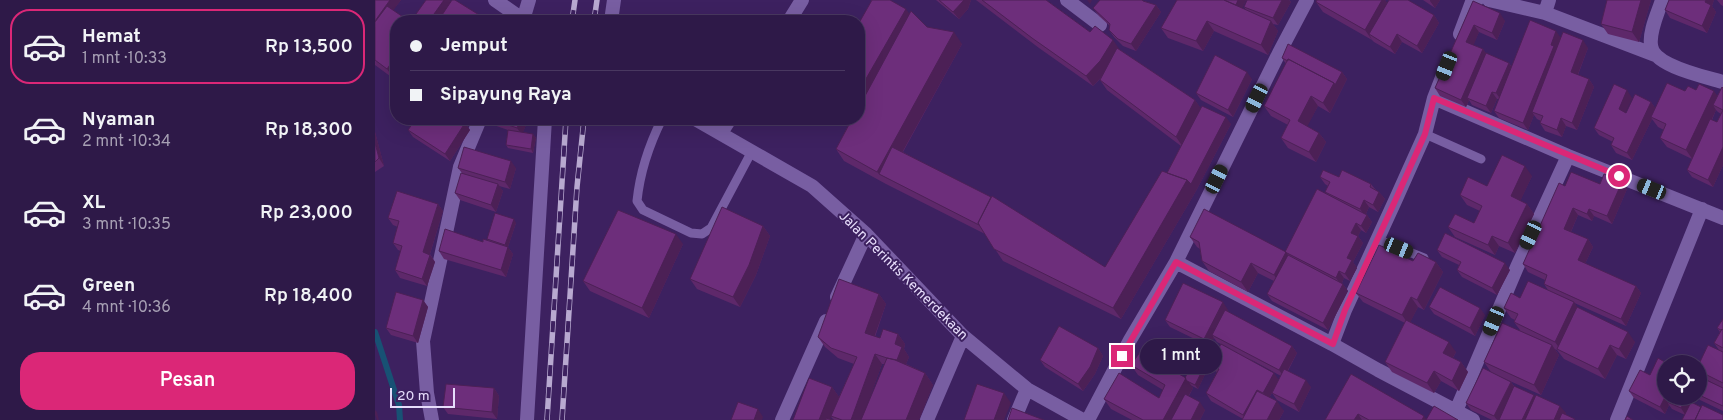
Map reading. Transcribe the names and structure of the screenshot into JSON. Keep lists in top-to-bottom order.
{
  "streets": {
    "street": ["Jalan Perintis Kemerdekaan"]
  },
  "scale_bar": "20 m",
  "page": {
    "list": [
      {
        "name": "Hemat",
        "note": "1 mnt · 10:33",
        "value": "Rp 13,500"
      },
      {
        "name": "Nyaman",
        "note": "2 mnt · 10:34",
        "value": "Rp 18,300"
      },
      {
        "name": "XL",
        "note": "3 mnt · 10:35",
        "value": "Rp 23,000"
      },
      {
        "name": "Green",
        "note": "4 mnt · 10:36",
        "value": "Rp 18,400"
      }
    ],
    "banner": ["Jemput", "Sipayung Raya"],
    "bubble": "1 mnt",
    "buttons": "Pesan",
    "scale": "20 m"
  }
}
